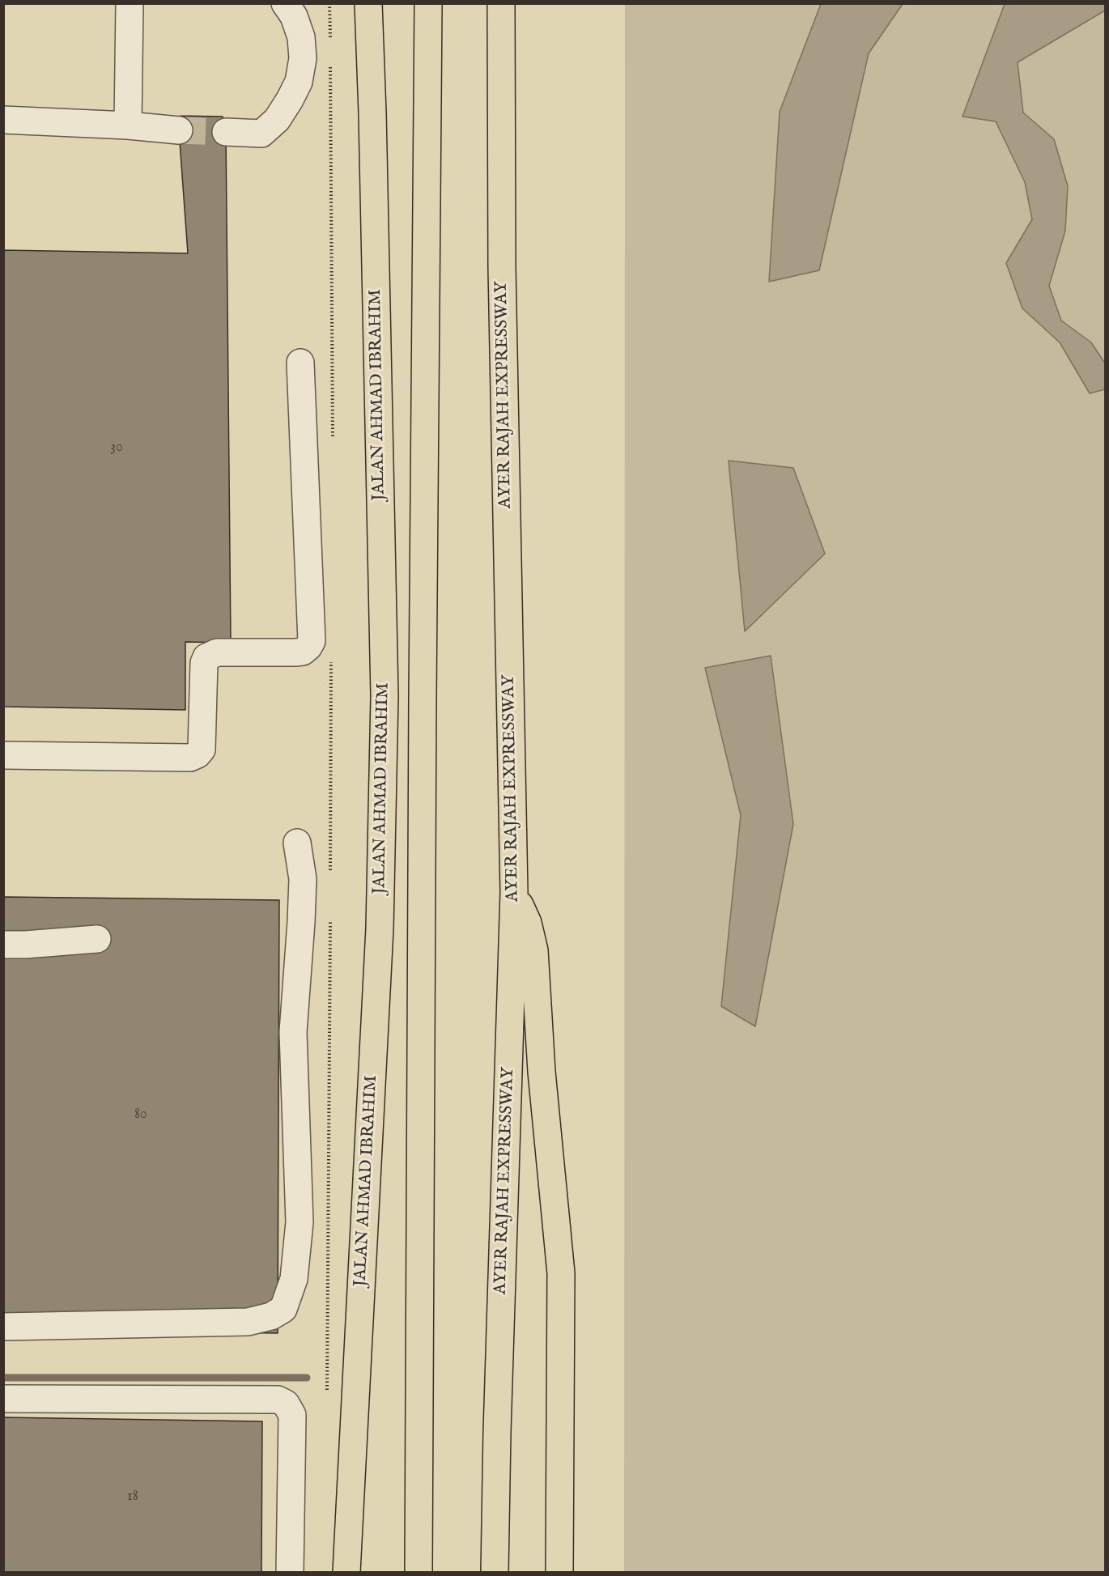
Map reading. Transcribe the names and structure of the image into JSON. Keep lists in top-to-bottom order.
{
  "streets": {
    "main road": ["JALAN AHMAD IBRAHIM", "AYER RAJAH EXPRESSWAY"]
  },
  "house_numbers": ["30", "80", "18"]
}
